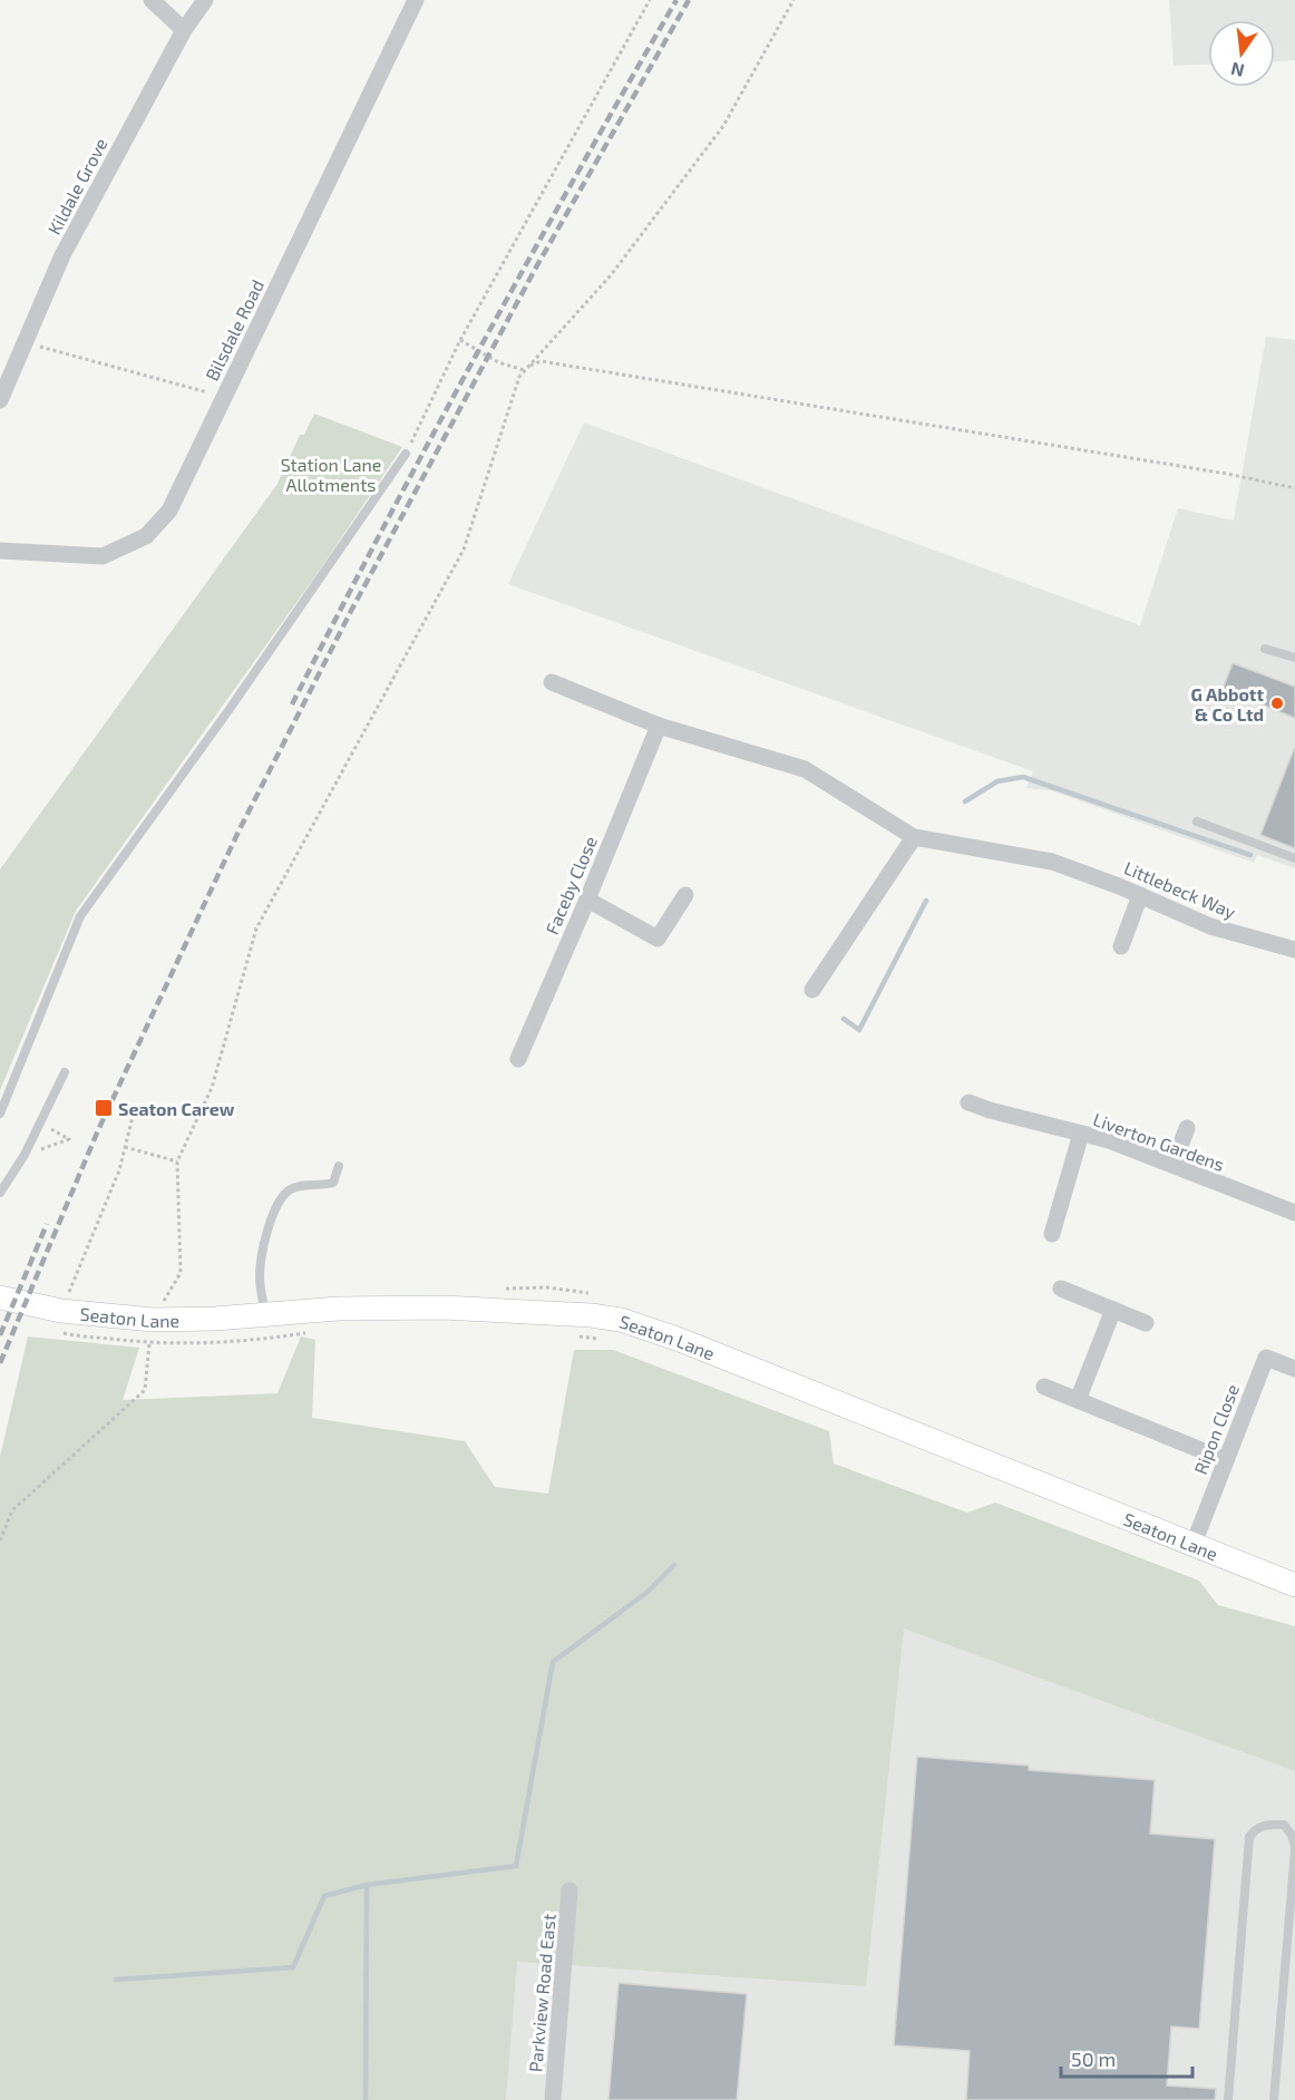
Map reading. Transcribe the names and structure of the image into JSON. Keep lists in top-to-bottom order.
{
  "streets": {
    "main road": ["Seaton Lane"],
    "street": [
      "Kildale Grove",
      "Bilsdale Road",
      "Faceby Close",
      "Littlebeck Way",
      "Liverton Gardens",
      "Ripon Close",
      "Parkview Road East"
    ]
  },
  "crossings": [
    ["Seaton Lane", "Ripon Close"]
  ],
  "parks": ["Station Lane Allotments"],
  "places": {
    "other": ["G Abbott & Co Ltd"],
    "transit": ["Seaton Carew"]
  },
  "scale_bar": "50 m",
  "north": "bottom"
}
